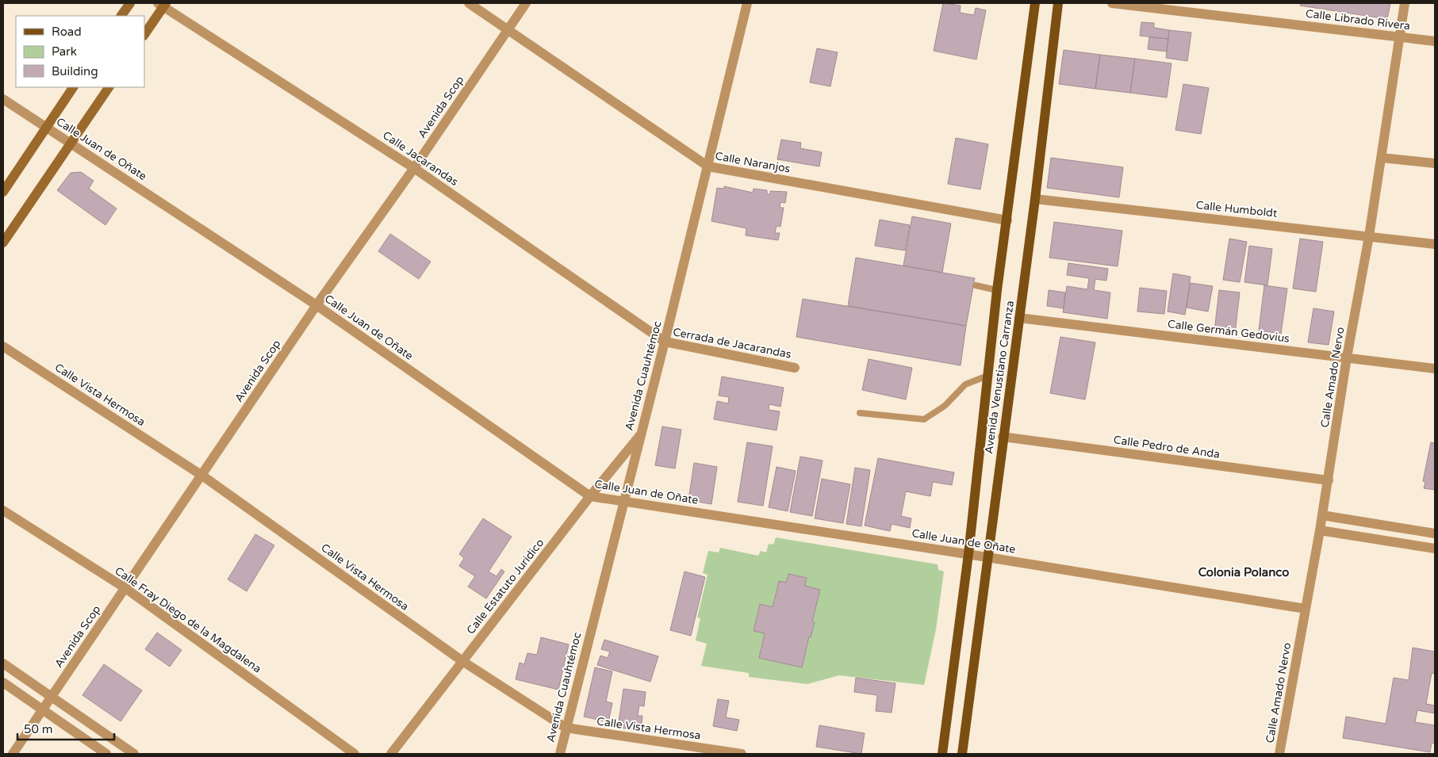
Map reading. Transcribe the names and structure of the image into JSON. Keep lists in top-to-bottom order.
{
  "streets": {
    "main road": ["Avenida Venustiano Carranza"],
    "street": [
      "Calle Librado Rivera",
      "Avenida Scop",
      "Calle Juan de Oñate",
      "Calle Jacarandas",
      "Calle Naranjos",
      "Calle Humboldt",
      "Calle Germán Gedovius",
      "Cerrada de Jacarandas",
      "Avenida Cuauhtémoc",
      "Calle Amado Nervo",
      "Calle Vista Hermosa",
      "Calle Pedro de Anda",
      "Calle Estatuto Jurídico",
      "Calle Fray Diego de la Magdalena"
    ]
  },
  "crossings": [
    ["Calle Librado Rivera", "Calle Amado Nervo"],
    ["Avenida Scop", "Calle Juan de Oñate"],
    ["Avenida Scop", "Calle Jacarandas"],
    ["Avenida Scop", "Calle Naranjos"],
    ["Avenida Scop", "Calle Vista Hermosa"],
    ["Avenida Scop", "Calle Fray Diego de la Magdalena"],
    ["Calle Juan de Oñate", "Avenida Cuauhtémoc"],
    ["Calle Juan de Oñate", "Avenida Venustiano Carranza"],
    ["Calle Juan de Oñate", "Calle Amado Nervo"],
    ["Calle Juan de Oñate", "Calle Estatuto Jurídico"],
    ["Calle Jacarandas", "Cerrada de Jacarandas"],
    ["Calle Jacarandas", "Avenida Cuauhtémoc"],
    ["Calle Naranjos", "Avenida Cuauhtémoc"],
    ["Calle Naranjos", "Avenida Venustiano Carranza"],
    ["Calle Humboldt", "Avenida Venustiano Carranza"],
    ["Calle Humboldt", "Calle Amado Nervo"],
    ["Calle Germán Gedovius", "Avenida Venustiano Carranza"],
    ["Calle Germán Gedovius", "Calle Amado Nervo"],
    ["Cerrada de Jacarandas", "Avenida Cuauhtémoc"],
    ["Avenida Cuauhtémoc", "Calle Vista Hermosa"],
    ["Avenida Cuauhtémoc", "Calle Estatuto Jurídico"],
    ["Avenida Venustiano Carranza", "Calle Pedro de Anda"],
    ["Calle Amado Nervo", "Calle Pedro de Anda"],
    ["Calle Vista Hermosa", "Calle Estatuto Jurídico"]
  ],
  "districts": ["Colonia Polanco"],
  "legend": ["Road", "Park", "Building"],
  "scale_bar": "50 m"
}
